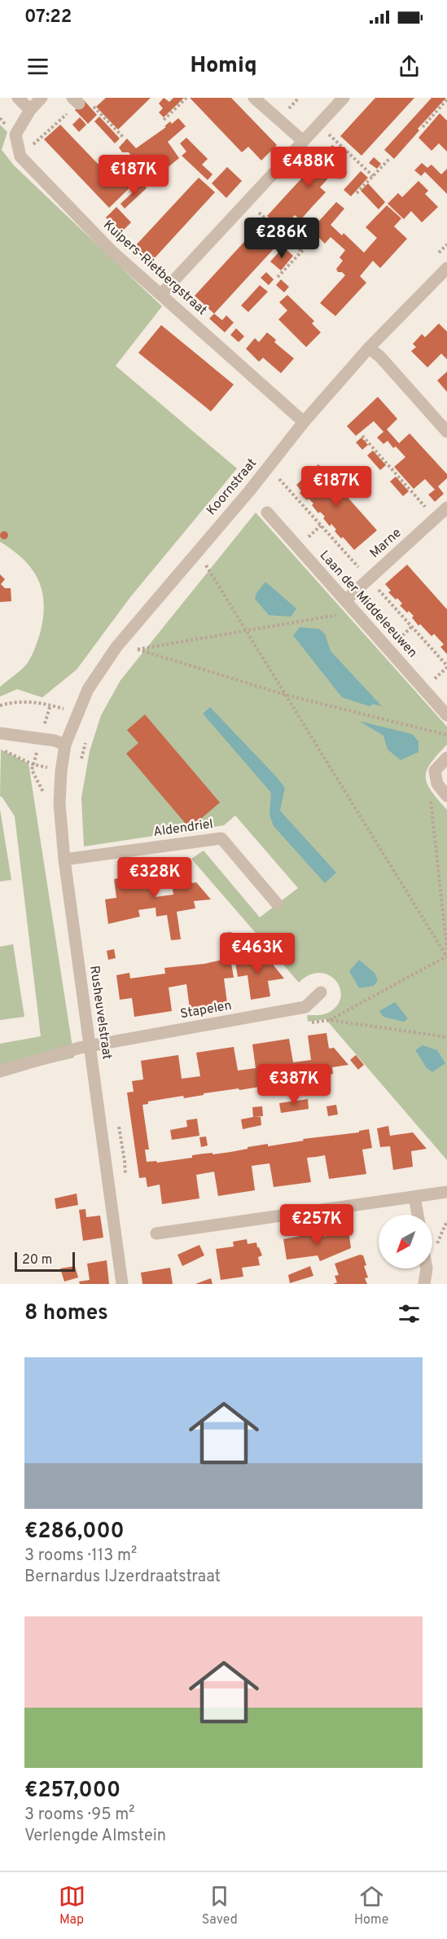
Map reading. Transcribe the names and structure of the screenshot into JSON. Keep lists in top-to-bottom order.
{
  "streets": {
    "street": [
      "Kuipers-Rietbergstraat",
      "Koornstraat",
      "Marne",
      "Laan der Middeleeuwen",
      "Aldendriel",
      "Stapelen",
      "Rusheuvelstraat"
    ]
  },
  "crossings": [
    ["Kuipers-Rietbergstraat", "Koornstraat"],
    ["Koornstraat", "Rusheuvelstraat"],
    ["Marne", "Laan der Middeleeuwen"],
    ["Aldendriel", "Rusheuvelstraat"],
    ["Stapelen", "Rusheuvelstraat"]
  ],
  "scale_bar": "20 m",
  "north": "bottom left",
  "page": {
    "status": "07:22",
    "header": "Homiq",
    "price": [
      "€488K",
      "€187K",
      "€286K",
      "€187K",
      "€328K",
      "€463K",
      "€387K",
      "€257K"
    ],
    "scale": "20 m",
    "heading": "8 homes",
    "list": [
      {
        "name": "€286,000",
        "note": "3 rooms · 113 m² · Bernardus IJzerdraatstraat"
      },
      {
        "name": "€257,000",
        "note": "3 rooms · 95 m² · Verlengde Almstein"
      }
    ],
    "tabs": ["Map", "Saved", "Home"]
  }
}
